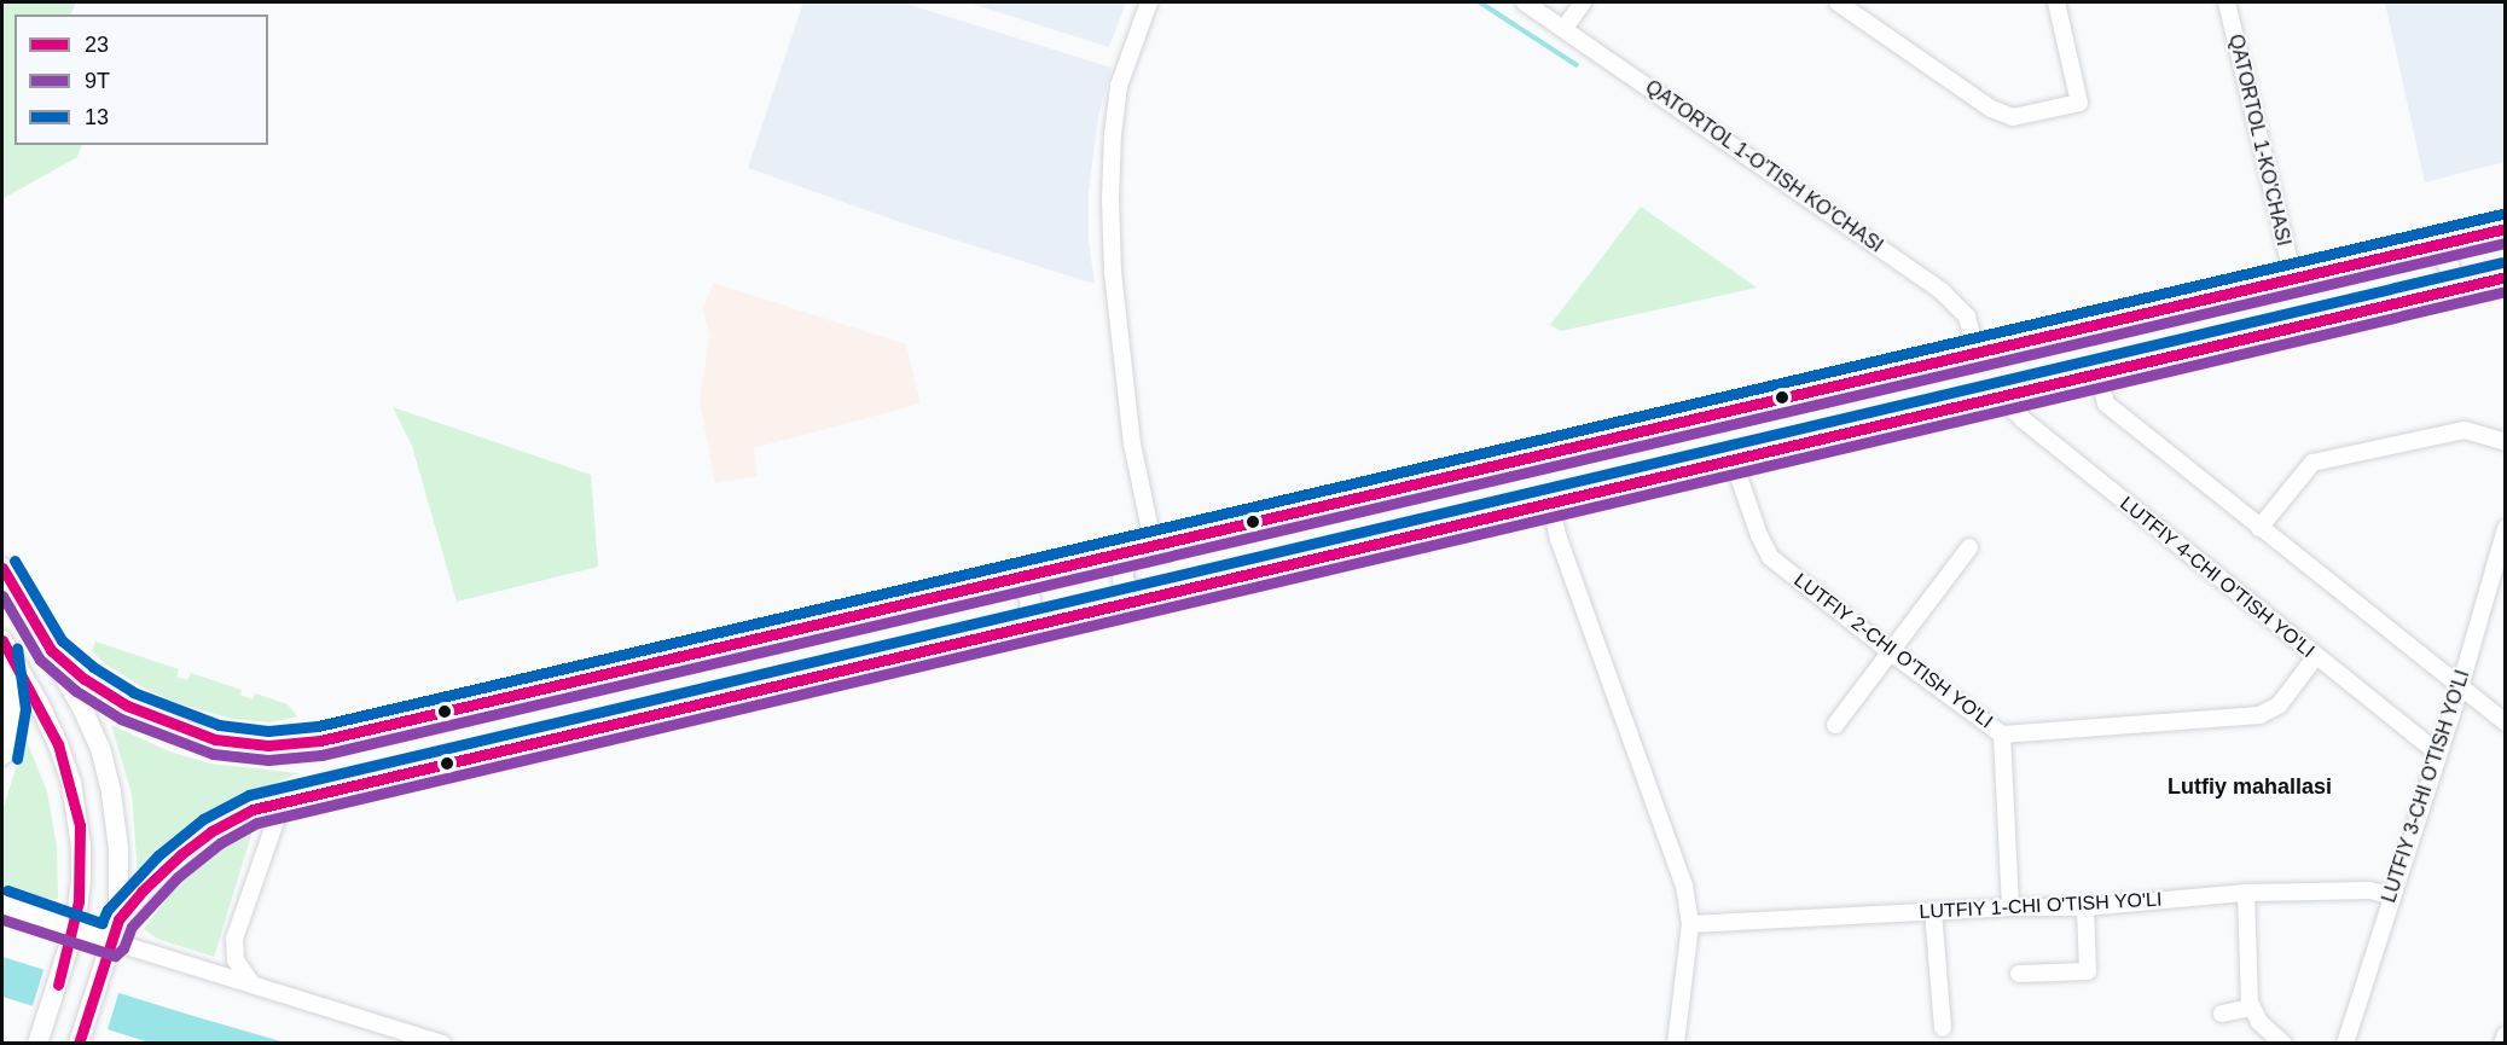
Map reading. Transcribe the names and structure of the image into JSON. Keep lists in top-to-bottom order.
{
  "streets": {
    "street": [
      "QATORTOL 1-KO'CHASI",
      "QATORTOL 1-O'TISH KO'CHASI",
      "LUTFIY 4-CHI O'TISH YO'LI",
      "LUTFIY 2-CHI O'TISH YO'LI",
      "LUTFIY 3-CHI O'TISH YO'LI",
      "LUTFIY 1-CHI O'TISH YO'LI"
    ]
  },
  "crossings": [
    ["LUTFIY 4-CHI O'TISH YO'LI", "LUTFIY 2-CHI O'TISH YO'LI"],
    ["LUTFIY 4-CHI O'TISH YO'LI", "LUTFIY 3-CHI O'TISH YO'LI"],
    ["LUTFIY 3-CHI O'TISH YO'LI", "LUTFIY 1-CHI O'TISH YO'LI"]
  ],
  "districts": ["Lutfiy mahallasi"],
  "lines": ["transit line 13", "transit line 23", "transit line 9Т"],
  "legend": ["23", "9Т", "13"]
}
